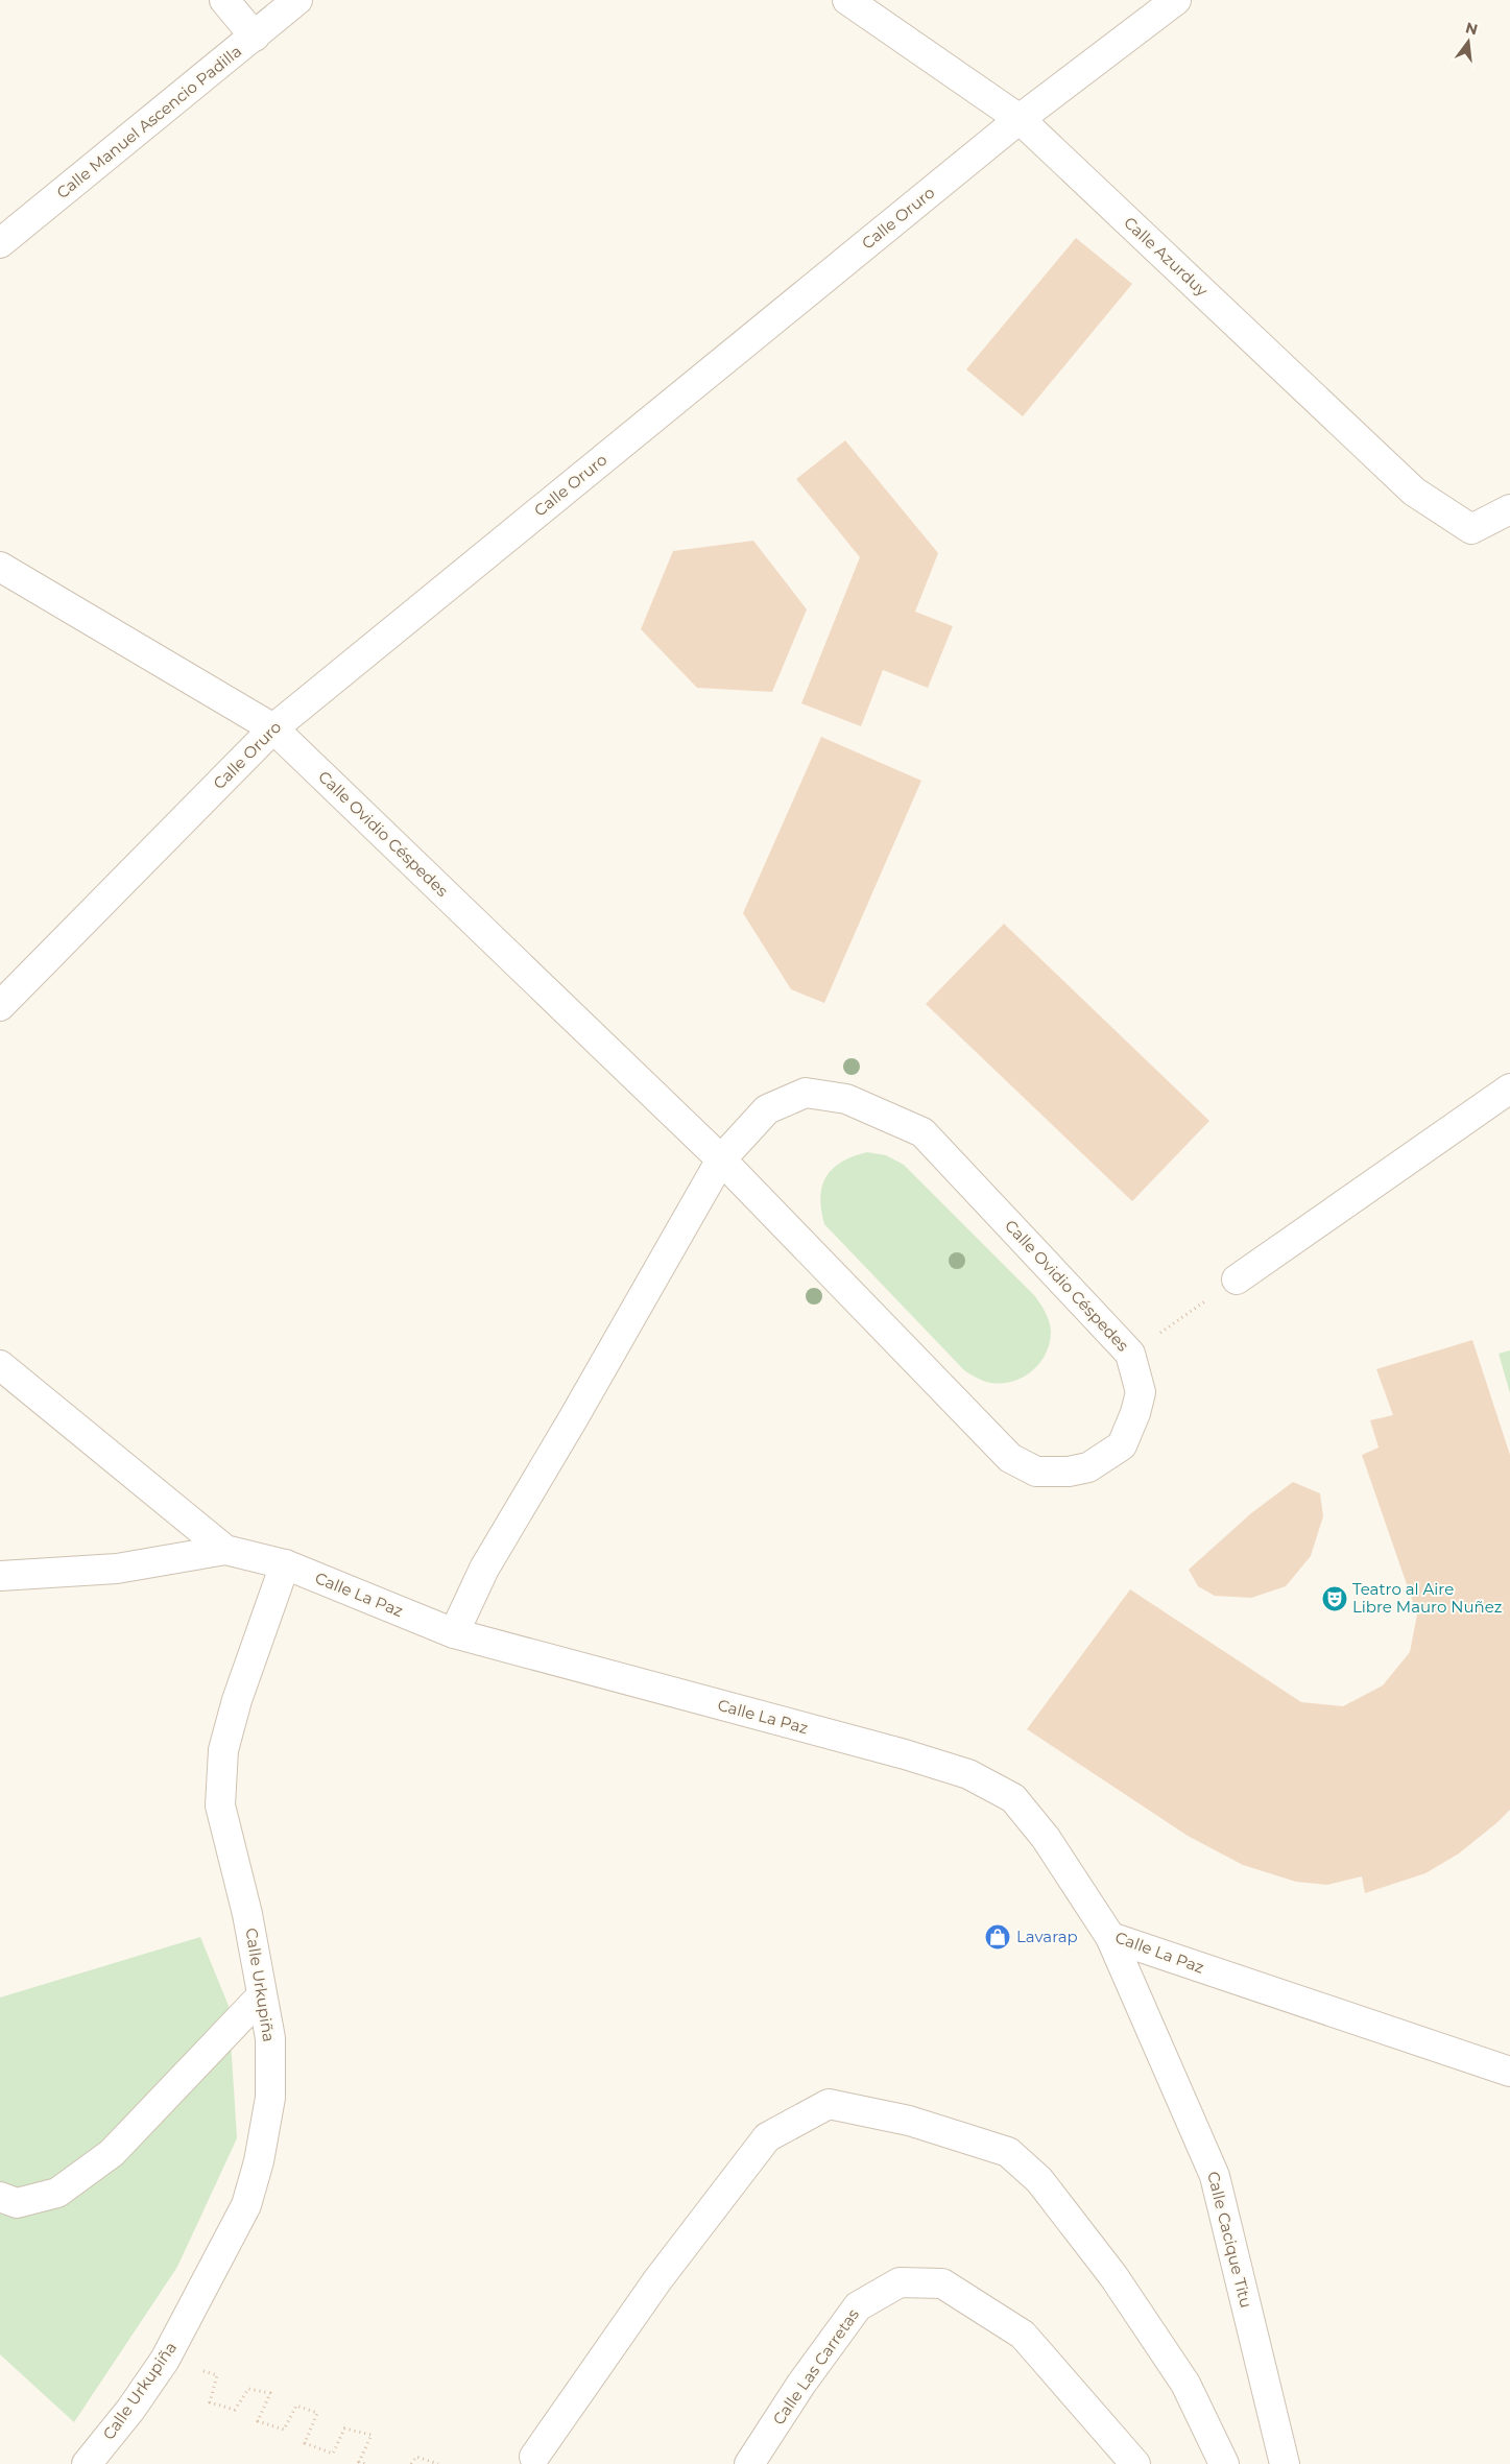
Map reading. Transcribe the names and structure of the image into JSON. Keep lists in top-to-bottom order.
{
  "streets": {
    "street": [
      "Calle Manuel Ascencio Padilla",
      "Calle Oruro",
      "Calle Azurduy",
      "Calle Ovidio Céspedes",
      "Calle La Paz",
      "Calle Urkupiña",
      "Calle Cacique Titu",
      "Calle Las Carretas"
    ]
  },
  "crossings": [
    ["Calle Oruro", "Calle Azurduy"],
    ["Calle Oruro", "Calle Ovidio Céspedes"],
    ["Calle La Paz", "Calle Urkupiña"],
    ["Calle La Paz", "Calle Cacique Titu"]
  ],
  "places": {
    "theatre": ["Teatro al Aire Libre Mauro Nuñez"],
    "shop": ["Lavarap"]
  },
  "north": "top"
}
